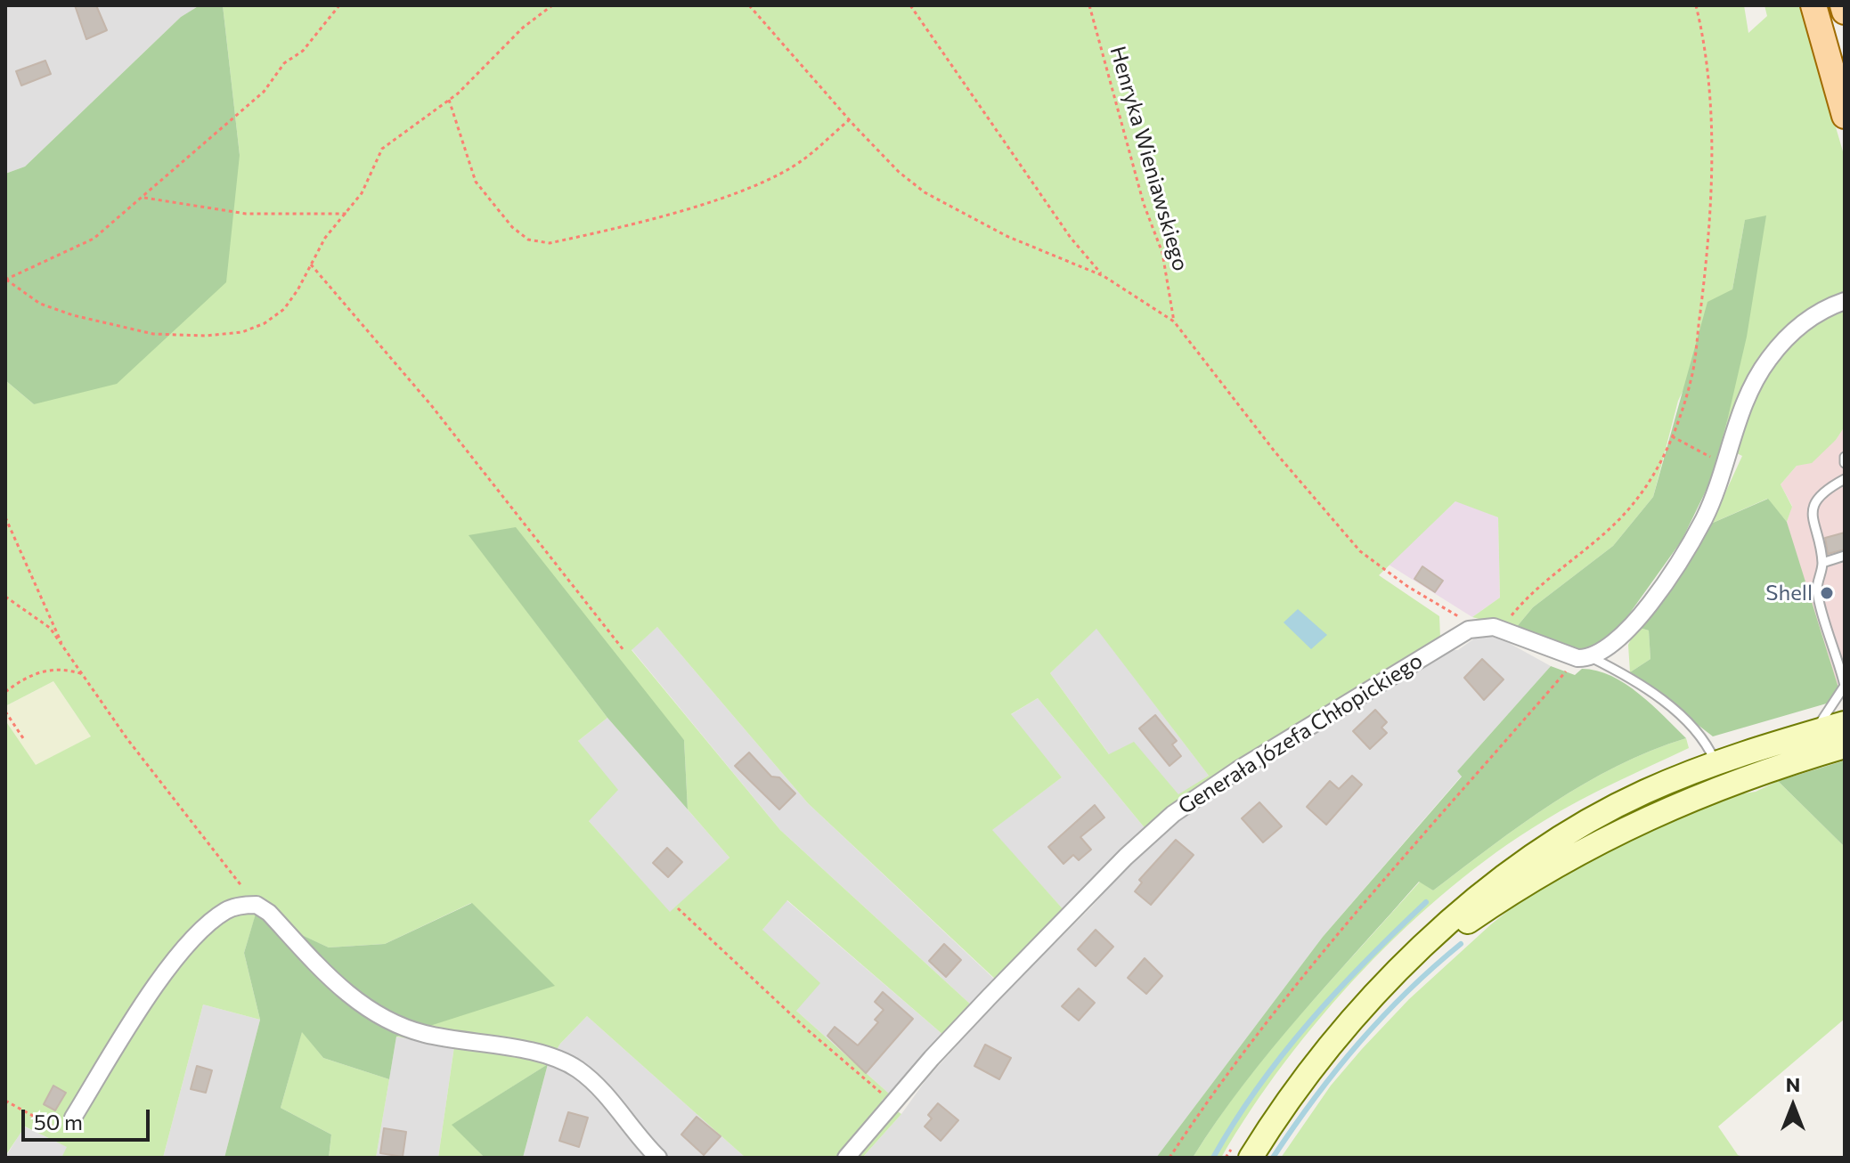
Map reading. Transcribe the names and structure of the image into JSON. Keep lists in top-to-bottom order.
{
  "streets": {
    "street": ["Generała Józefa Chłopickiego"],
    "path": ["Henryka Wieniawskiego"]
  },
  "places": ["Shell"],
  "scale_bar": "50 m",
  "north": "top"
}
